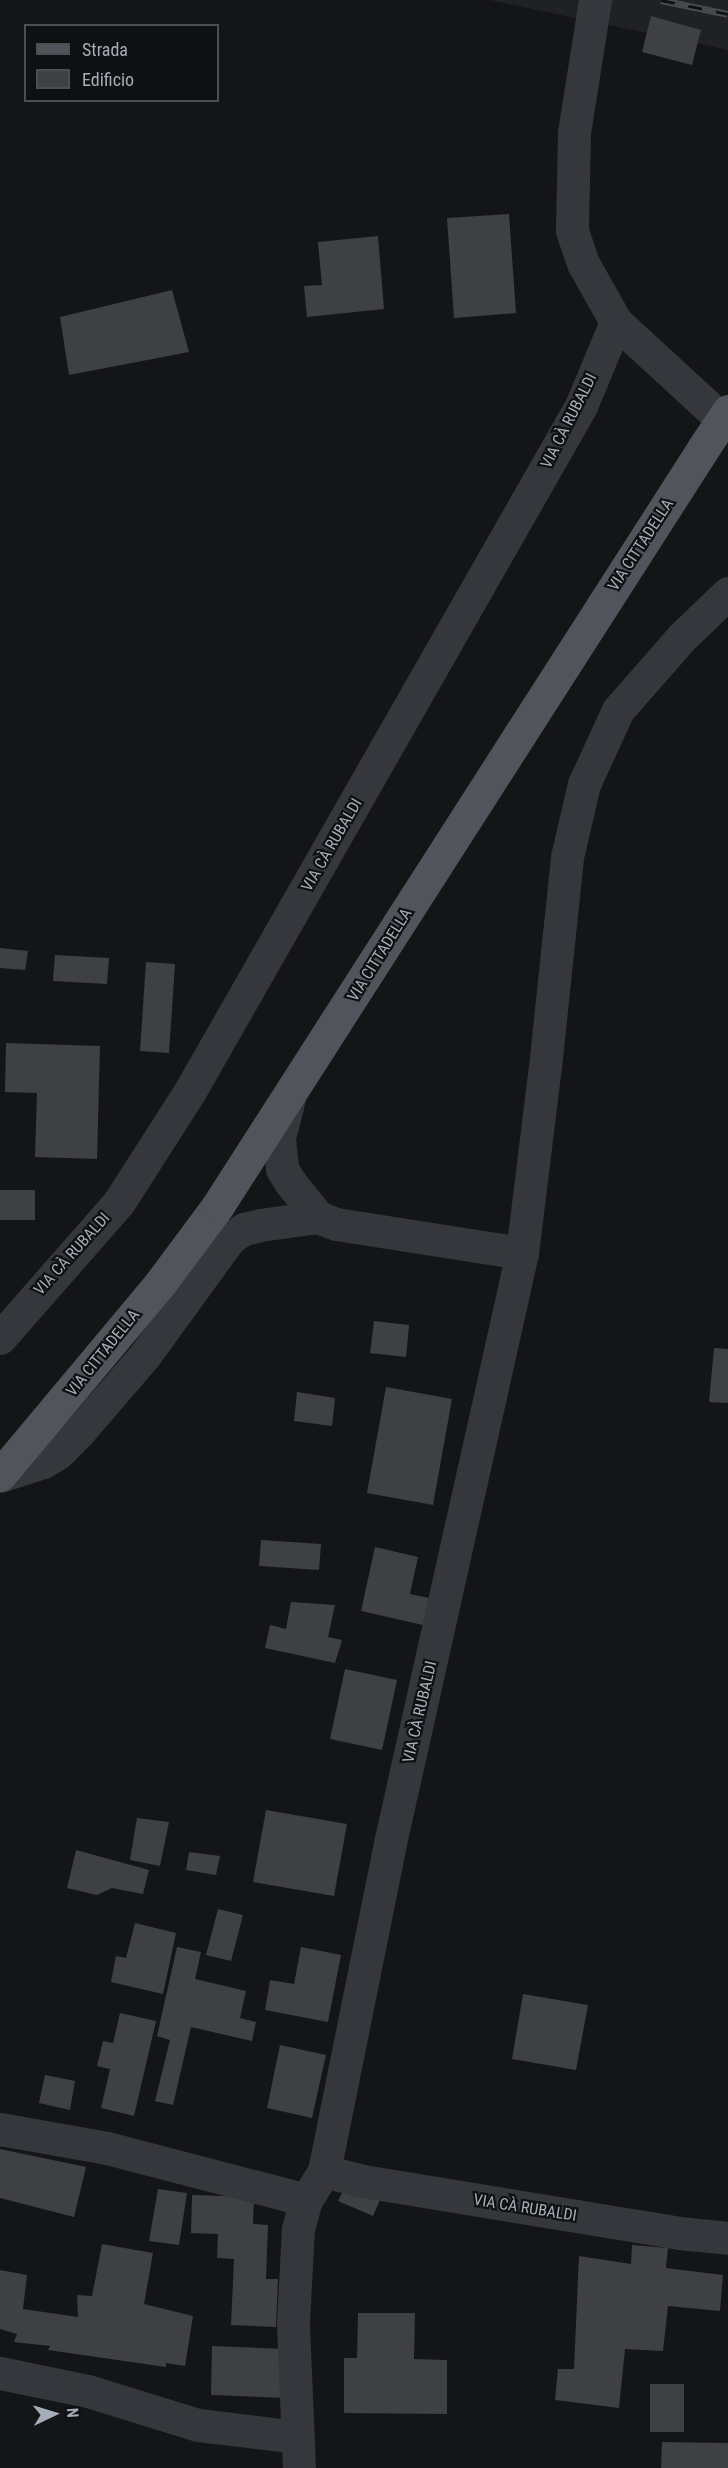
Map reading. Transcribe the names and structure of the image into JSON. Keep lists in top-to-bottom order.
{
  "streets": {
    "main road": ["VIA CITTADELLA"],
    "street": ["VIA CÀ RUBALDI"]
  },
  "legend": ["Strada", "Edificio"],
  "north": "right"
}
